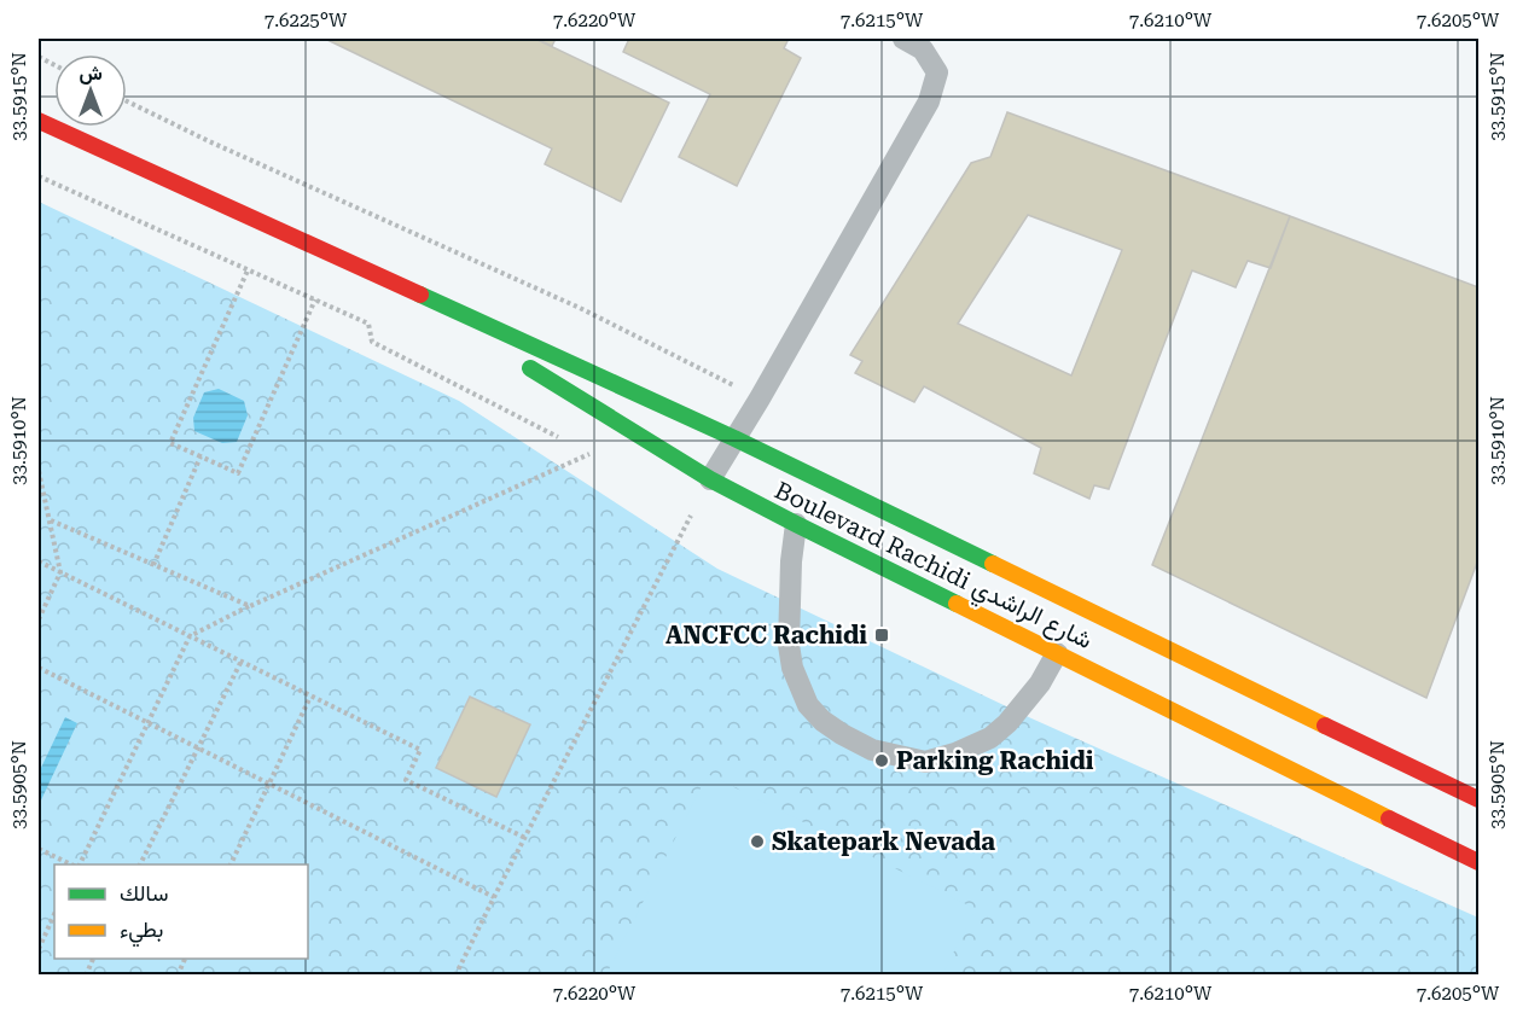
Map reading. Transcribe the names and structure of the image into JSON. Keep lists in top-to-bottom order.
{
  "streets": {
    "street": ["Boulevard Rachidi شارع الراشدي"]
  },
  "places": {
    "transit": ["ANCFCC Rachidi"],
    "other": ["Parking Rachidi", "Skatepark Nevada"]
  },
  "legend": ["سالك", "بطيء"],
  "north": "top",
  "coordinates": [
    "7.6225°W",
    "7.6220°W",
    "7.6215°W",
    "7.6210°W",
    "7.6205°W",
    "33.5915°N",
    "33.5910°N",
    "33.5905°N"
  ]
}
